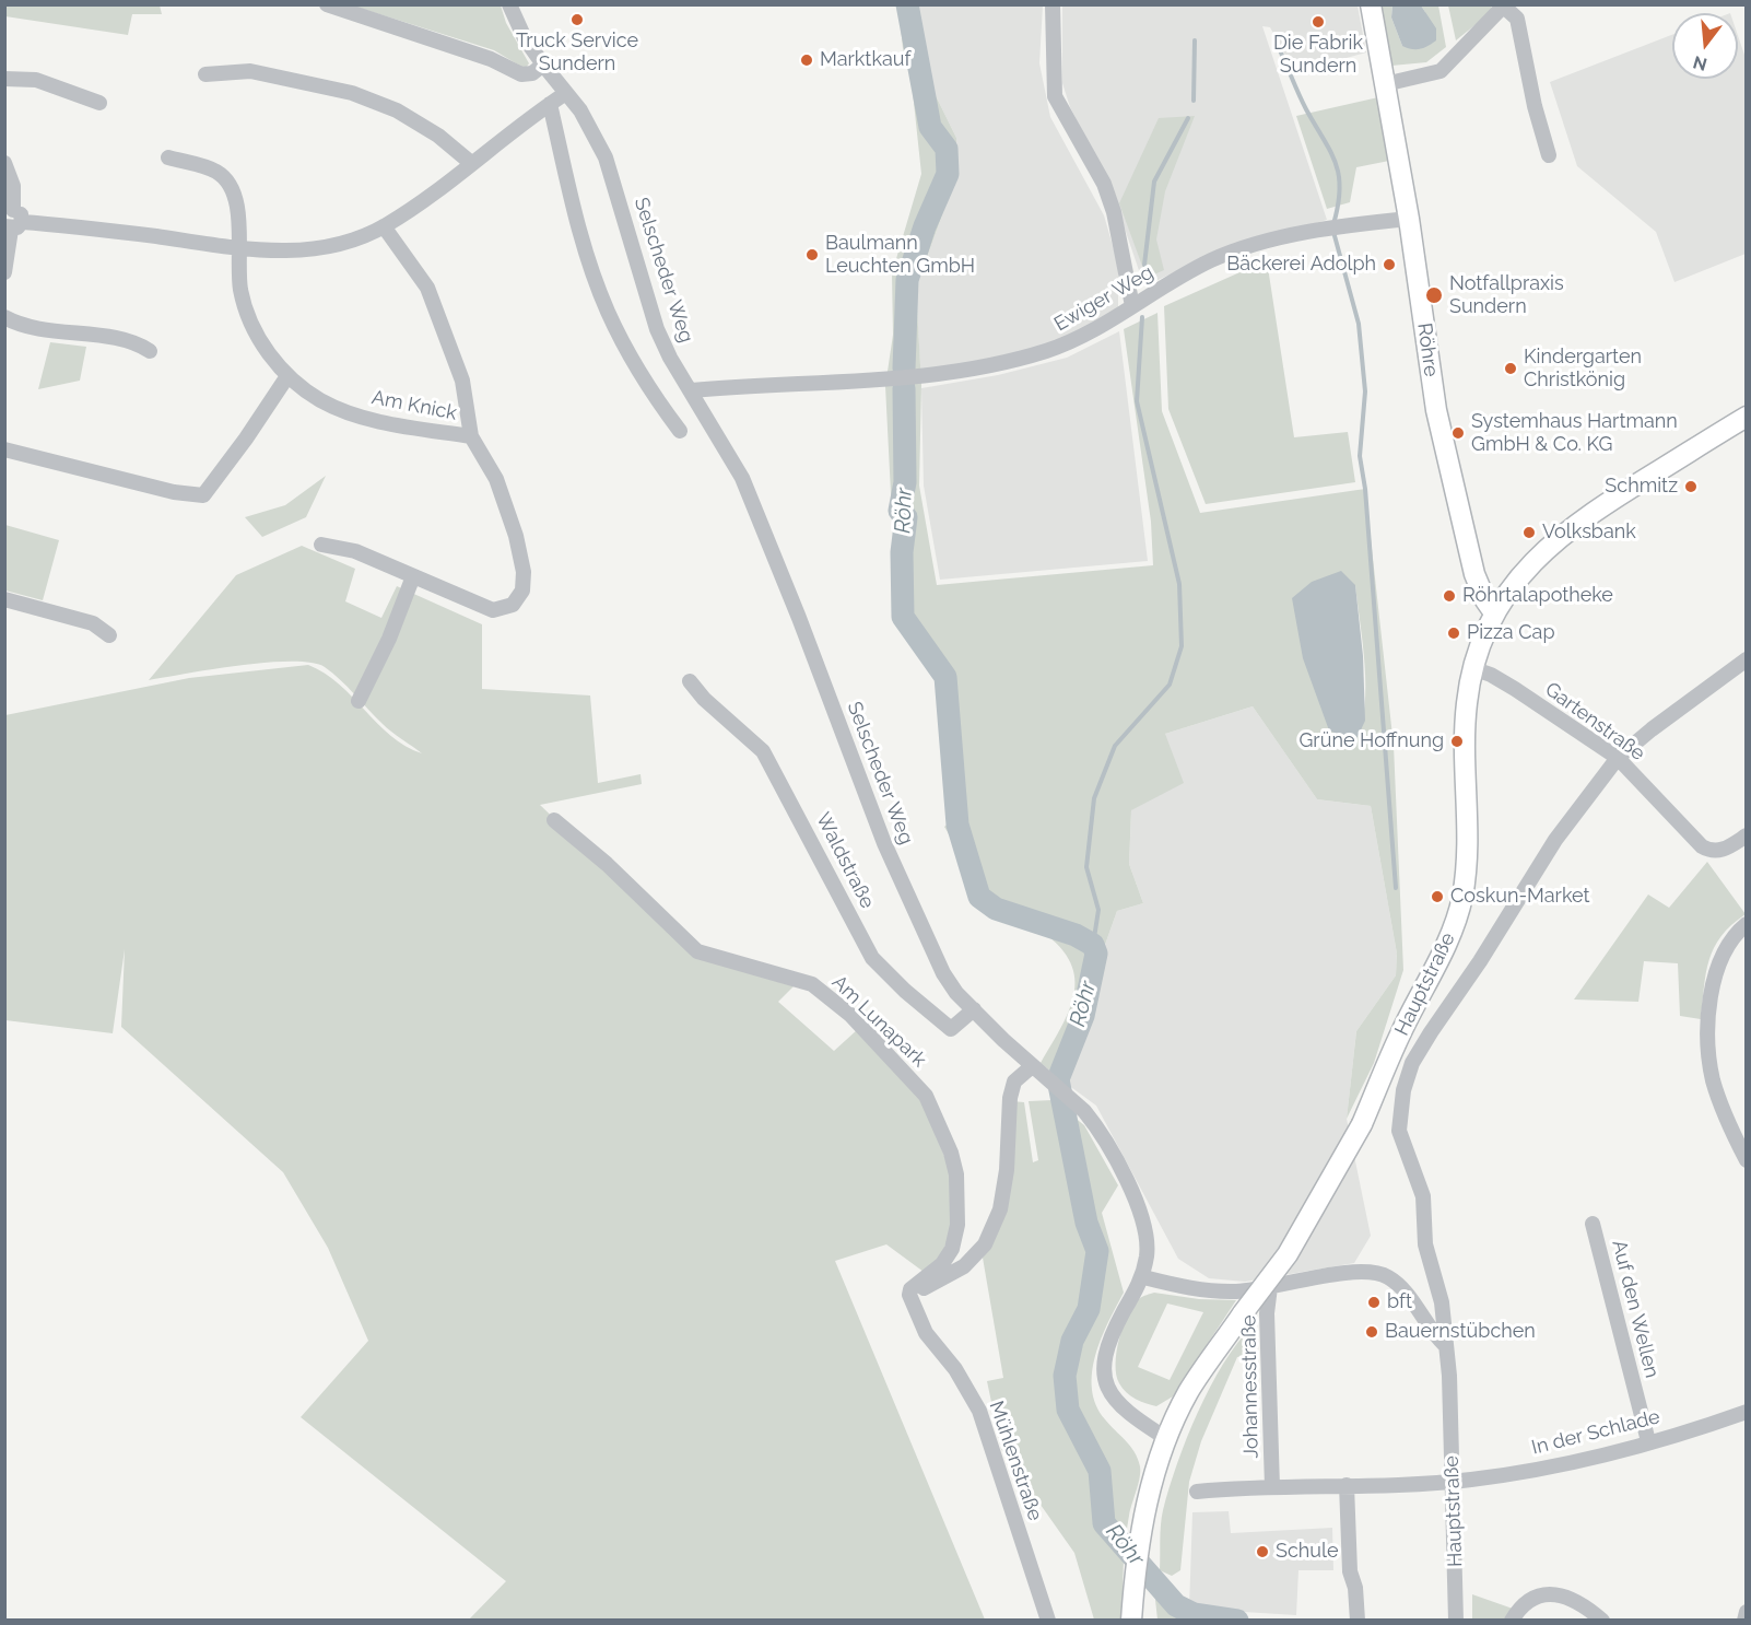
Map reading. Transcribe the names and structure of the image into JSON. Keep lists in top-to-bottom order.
{
  "streets": {
    "main road": ["Röhre", "Hauptstraße"],
    "street": [
      "Selscheder Weg",
      "Ewiger Weg",
      "Am Knick",
      "Gartenstraße",
      "Waldstraße",
      "Am Lunapark",
      "Auf den Wellen",
      "Johannesstraße",
      "In der Schlade",
      "Mühlenstraße"
    ]
  },
  "crossings": [
    ["Selscheder Weg", "Ewiger Weg"],
    ["Selscheder Weg", "Waldstraße"],
    ["Selscheder Weg", "Hauptstraße"],
    ["Ewiger Weg", "Röhre"],
    ["Röhre", "Hauptstraße"],
    ["Gartenstraße", "Hauptstraße"],
    ["Hauptstraße", "Johannesstraße"],
    ["Hauptstraße", "In der Schlade"],
    ["Am Lunapark", "Mühlenstraße"],
    ["Auf den Wellen", "In der Schlade"],
    ["Johannesstraße", "In der Schlade"]
  ],
  "water": ["Röhr"],
  "places": [
    "Truck Service Sundern",
    "Die Fabrik Sundern",
    "Marktkauf",
    "Baulmann Leuchten GmbH",
    "Bäckerei Adolph",
    "Notfallpraxis Sundern",
    "Kindergarten Christkönig",
    "Systemhaus Hartmann GmbH & Co. KG",
    "Schmitz",
    "Volksbank",
    "Röhrtalapotheke",
    "Pizza Cap",
    "Grüne Hoffnung",
    "Coskun-Market",
    "bft",
    "Bauernstübchen",
    "Schule"
  ],
  "north": "bottom"
}
